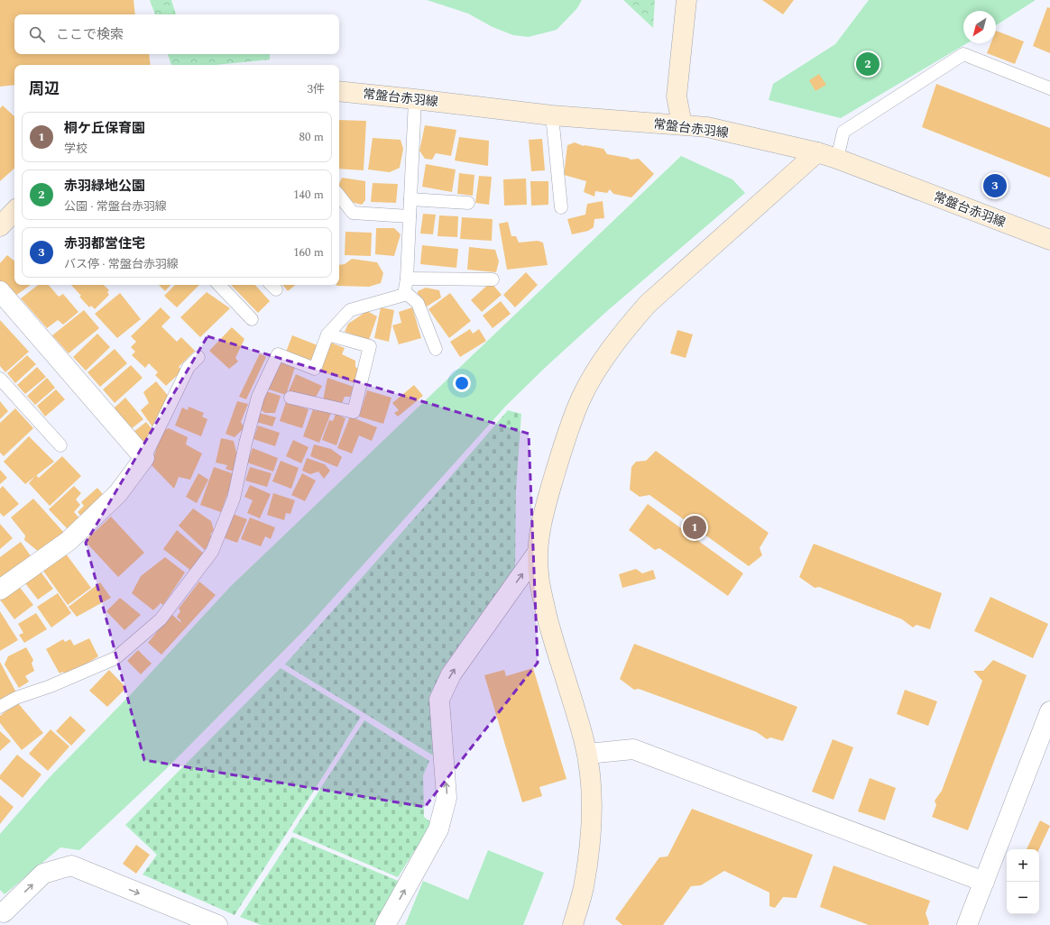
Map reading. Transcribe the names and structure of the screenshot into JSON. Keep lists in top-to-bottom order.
{
  "streets": {
    "street": ["常盤台赤羽線"]
  },
  "north": "bottom left",
  "page": {
    "search": "ここで検索",
    "pins": ["2", "3", "1"],
    "heading": ["周辺", "3件"],
    "list": [
      {
        "mark": "1",
        "name": "桐ケ丘保育園",
        "note": "学校",
        "value": "80 m"
      },
      {
        "mark": "2",
        "name": "赤羽緑地公園",
        "note": "公園 · 常盤台赤羽線",
        "value": "140 m"
      },
      {
        "mark": "3",
        "name": "赤羽都営住宅",
        "note": "バス停 · 常盤台赤羽線",
        "value": "160 m"
      }
    ],
    "map_buttons": ["+", "−"]
  }
}
